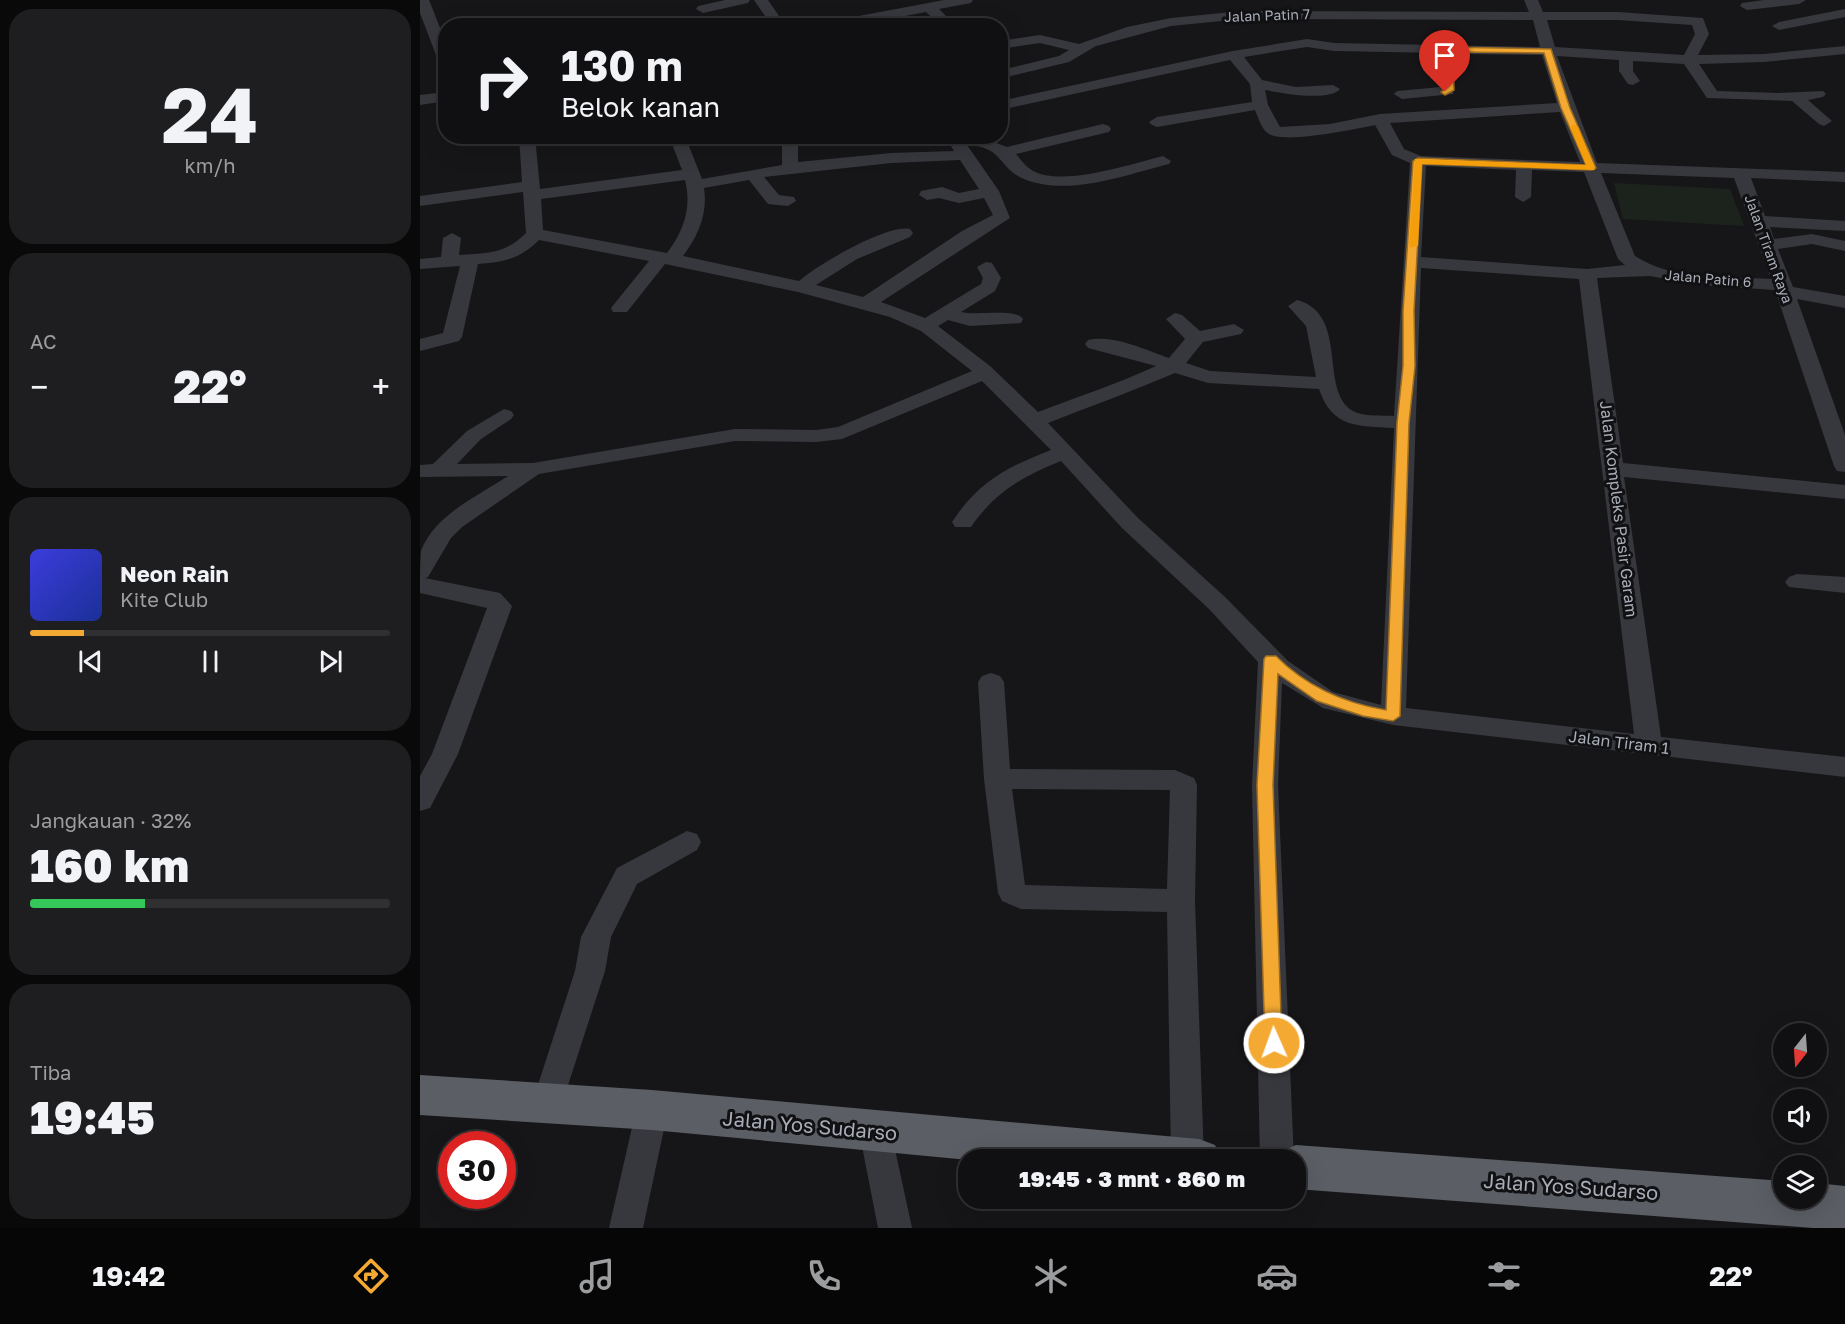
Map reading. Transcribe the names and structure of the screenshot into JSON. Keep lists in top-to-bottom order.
{
  "streets": {
    "highway": ["Jalan Yos Sudarso"],
    "street": [
      "Jalan Patin 7",
      "Jalan Tiram Raya",
      "Jalan Patin 6",
      "Jalan Kompleks Pasir Garam",
      "Jalan Tiram 1"
    ]
  },
  "crossings": [
    ["Jalan Tiram Raya", "Jalan Patin 6"],
    ["Jalan Kompleks Pasir Garam", "Jalan Tiram 1"]
  ],
  "north": "bottom",
  "page": {
    "tile": [
      ["24", "km/h"],
      "AC",
      ["Jangkauan · 32%", "160 km"],
      ["Tiba", "19:45"]
    ],
    "turn": ["130 m", "Belok kanan"],
    "heat": ["−", "22°", "+"],
    "song": ["Neon Rain", "Kite Club"],
    "limit": "30",
    "trip": "19:45 · 3 mnt · 860 m",
    "tabs": ["19:42", "22°"]
  }
}
